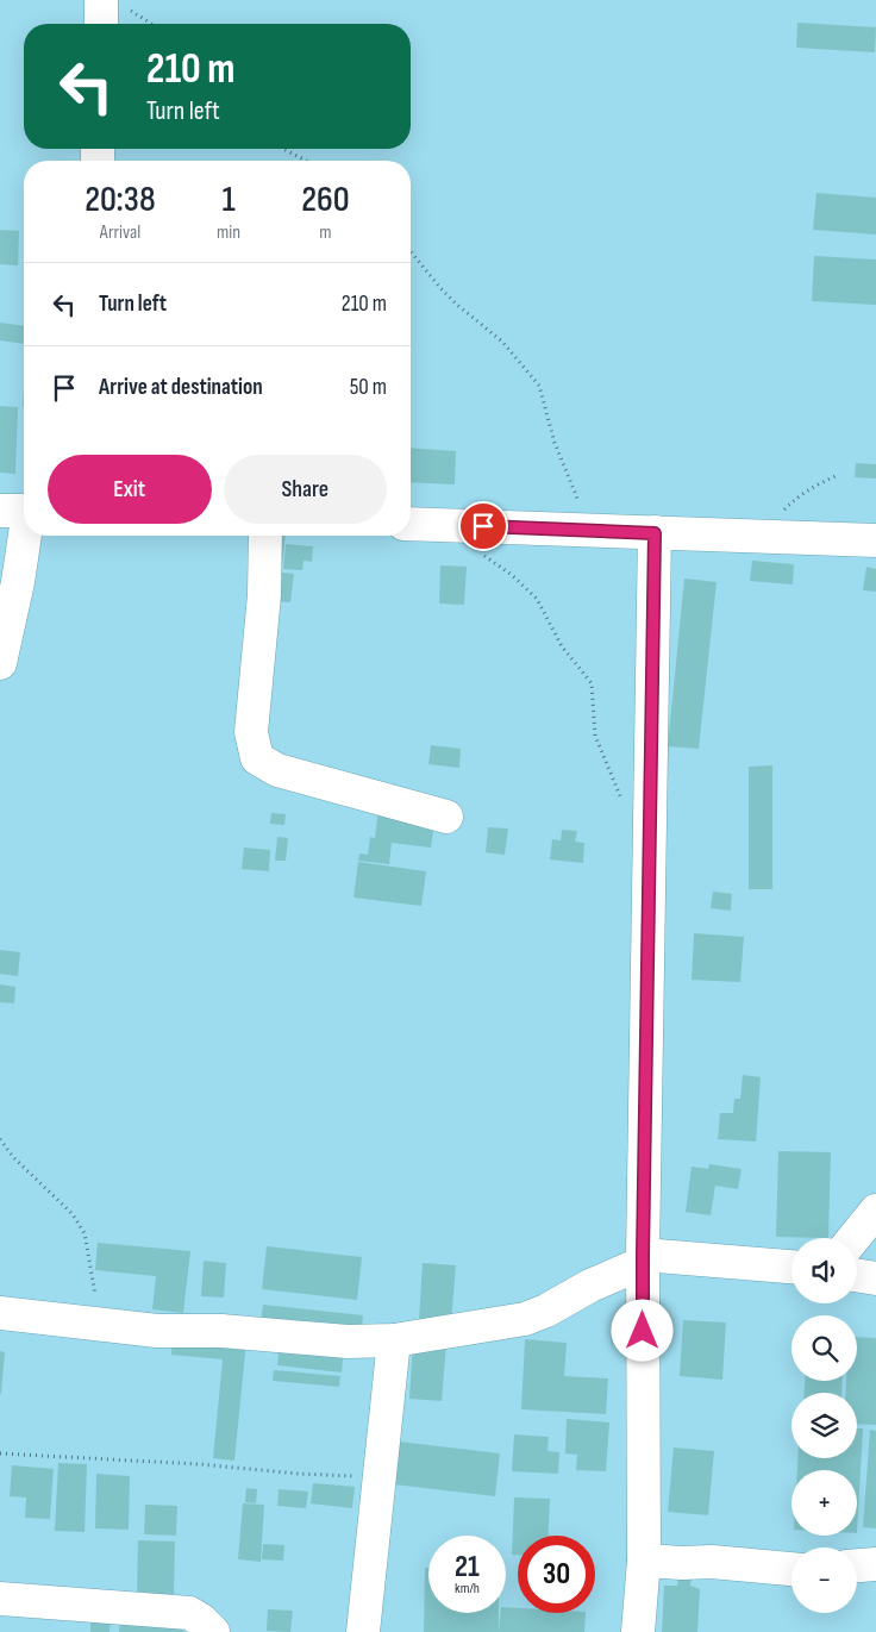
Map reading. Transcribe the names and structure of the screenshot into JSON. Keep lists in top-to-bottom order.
{
  "page": {
    "turn": ["210 m", "Turn left"],
    "eta": [
      "20:38",
      "Arrival",
      "1",
      "min",
      "260",
      "m"
    ],
    "list": [
      {
        "name": "Turn left",
        "value": "210 m"
      },
      {
        "name": "Arrive at destination",
        "value": "50 m"
      }
    ],
    "buttons": ["Exit", "Share"],
    "map_buttons": ["+", "−"],
    "speed": "21 km/h",
    "limit": "30"
  }
}
